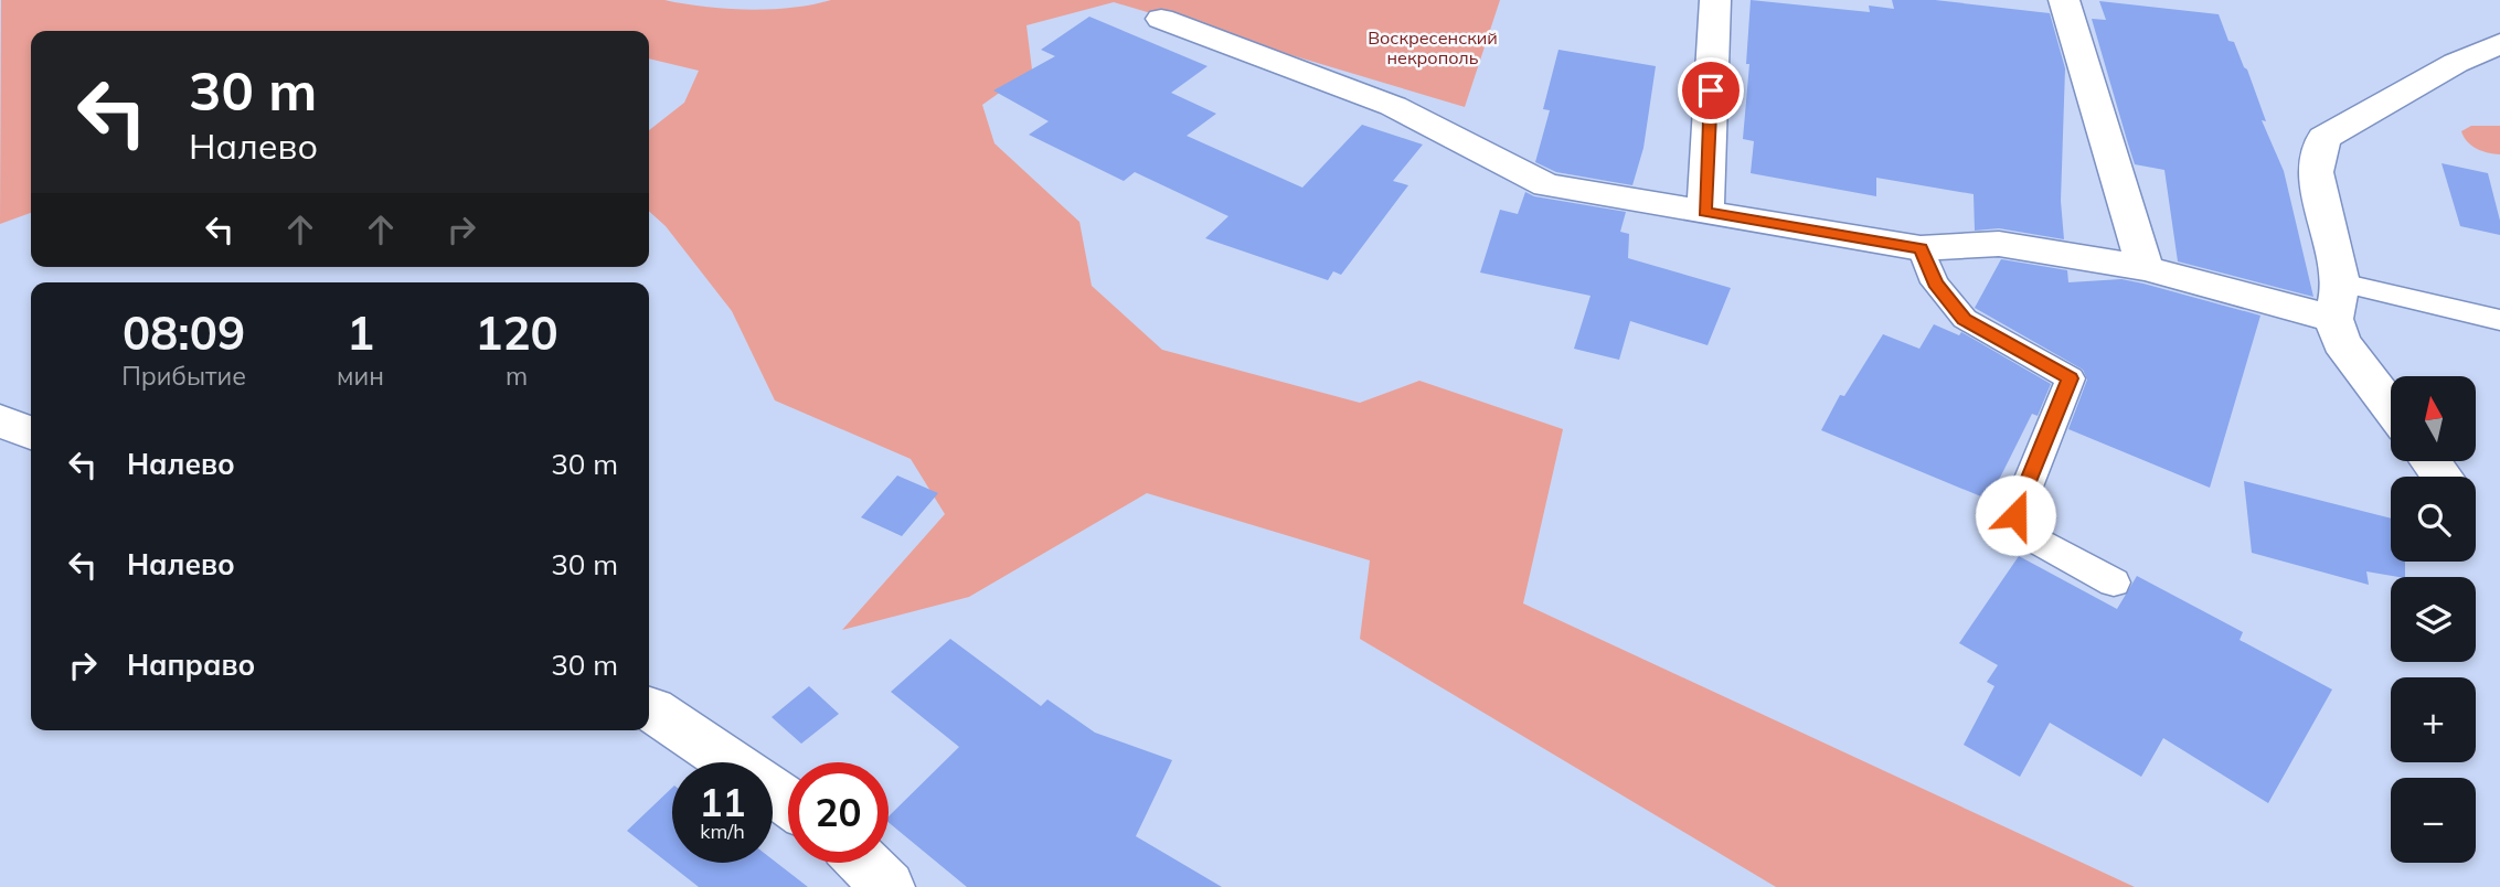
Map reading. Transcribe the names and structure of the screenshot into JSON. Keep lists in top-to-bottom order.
{
  "parks": ["Воскресенский некрополь"],
  "north": "top",
  "page": {
    "turn": ["30 m", "Налево"],
    "eta": [
      "08:09",
      "Прибытие",
      "1",
      "мин",
      "120",
      "m"
    ],
    "map_buttons": ["+", "−"],
    "list": [
      {
        "name": "Налево",
        "value": "30 m"
      },
      {
        "name": "Налево",
        "value": "30 m"
      },
      {
        "name": "Направо",
        "value": "30 m"
      }
    ],
    "speed": "11 km/h",
    "limit": "20"
  }
}
